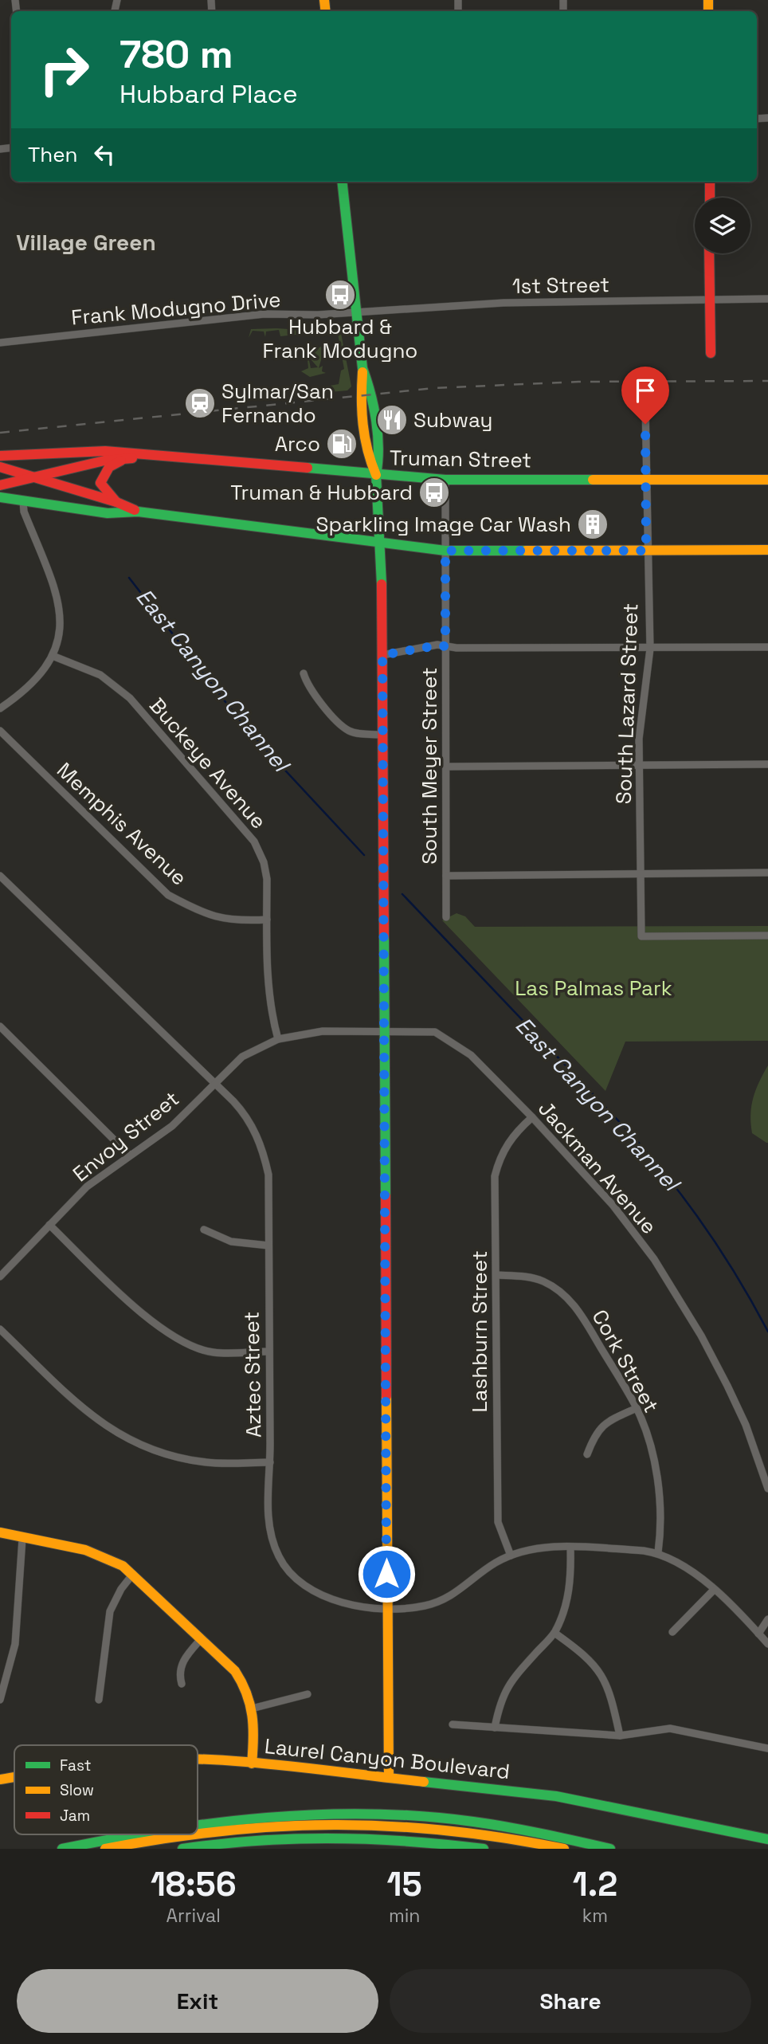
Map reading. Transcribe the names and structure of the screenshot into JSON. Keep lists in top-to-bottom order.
{
  "streets": {
    "main road": ["Truman Street", "Laurel Canyon Boulevard"],
    "street": [
      "1st Street",
      "Frank Modugno Drive",
      "South Lazard Street",
      "Buckeye Avenue",
      "South Meyer Street",
      "Memphis Avenue",
      "Envoy Street",
      "Jackman Avenue",
      "Lashburn Street",
      "Cork Street",
      "Aztec Street"
    ]
  },
  "crossings": [
    ["1st Street", "Frank Modugno Drive"],
    ["Truman Street", "South Lazard Street"],
    ["Truman Street", "South Meyer Street"],
    ["Buckeye Avenue", "Memphis Avenue"],
    ["Buckeye Avenue", "Envoy Street"],
    ["Envoy Street", "Jackman Avenue"],
    ["Envoy Street", "Aztec Street"],
    ["Jackman Avenue", "Lashburn Street"],
    ["Lashburn Street", "Cork Street"],
    ["Lashburn Street", "Aztec Street"],
    ["Cork Street", "Aztec Street"]
  ],
  "districts": ["Village Green"],
  "water": ["East Canyon Channel"],
  "parks": ["Las Palmas Park"],
  "places": {
    "bus stop": ["Hubbard & Frank Modugno", "Truman & Hubbard"],
    "station": ["Sylmar/San Fernando"],
    "restaurant": ["Subway"],
    "fuel station": ["Arco"],
    "building": ["Sparkling Image Car Wash"]
  },
  "legend": ["Fast", "Slow", "Jam"],
  "page": {
    "turn": ["780 m", "Hubbard Place"],
    "then": "Then",
    "eta": [
      "18:56",
      "Arrival",
      "15",
      "min",
      "1.2",
      "km"
    ],
    "buttons": ["Exit", "Share"]
  }
}
